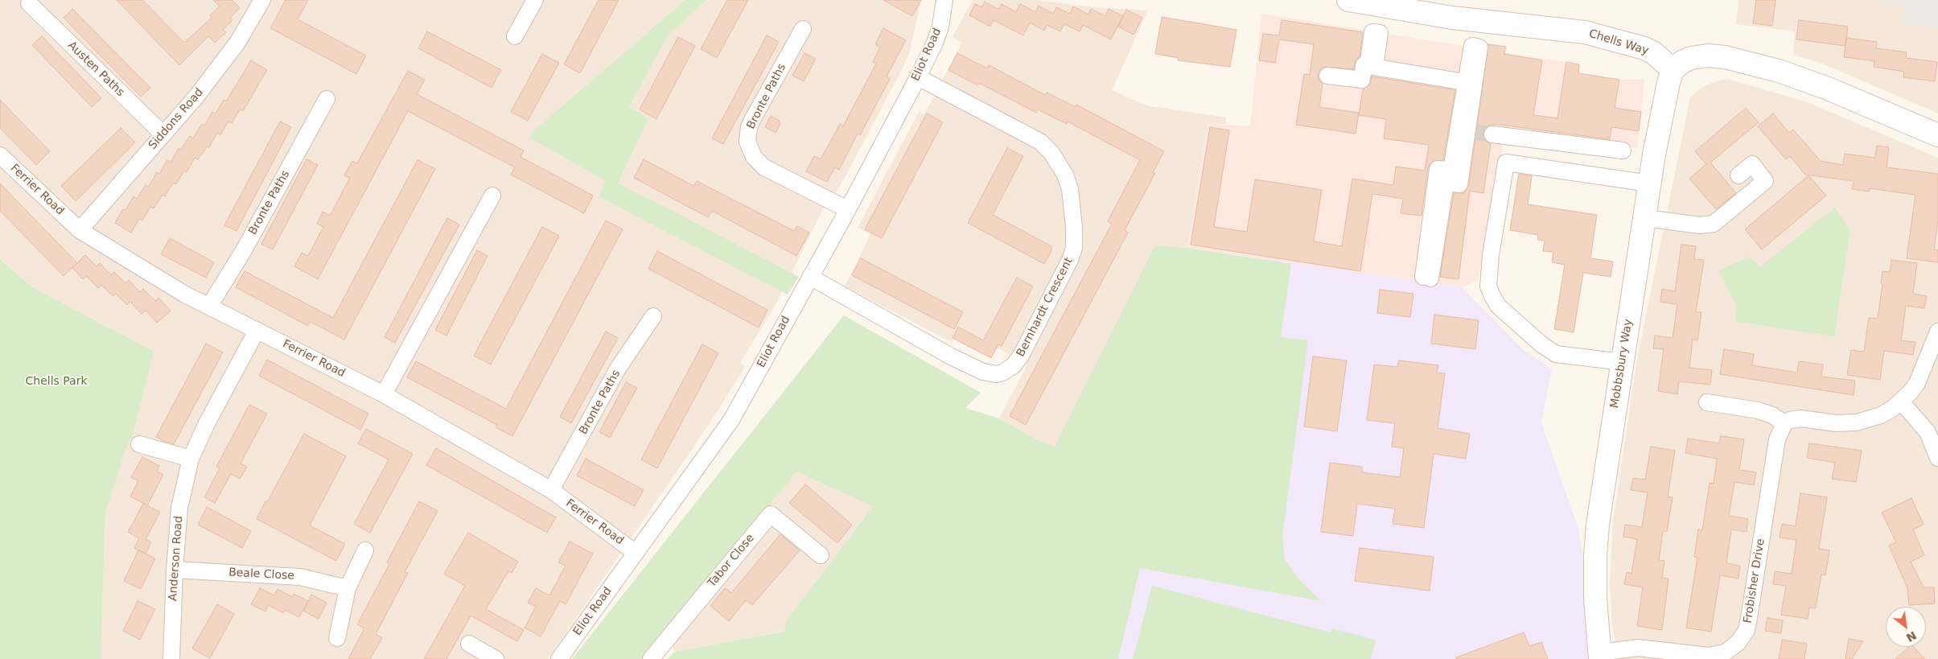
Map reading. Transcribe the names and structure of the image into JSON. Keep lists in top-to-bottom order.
{
  "streets": {
    "street": [
      "Chells Way",
      "Eliot Road",
      "Austen Paths",
      "Bronte Paths",
      "Siddons Road",
      "Ferrier Road",
      "Bernhardt Crescent",
      "Mobbsbury Way",
      "Anderson Road",
      "Tabor Close",
      "Beale Close",
      "Frobisher Drive"
    ]
  },
  "crossings": [
    ["Chells Way", "Mobbsbury Way"],
    ["Eliot Road", "Bronte Paths"],
    ["Eliot Road", "Ferrier Road"],
    ["Eliot Road", "Bernhardt Crescent"],
    ["Austen Paths", "Siddons Road"],
    ["Bronte Paths", "Ferrier Road"],
    ["Siddons Road", "Ferrier Road"],
    ["Ferrier Road", "Anderson Road"],
    ["Mobbsbury Way", "Frobisher Drive"],
    ["Anderson Road", "Beale Close"]
  ],
  "parks": ["Chells Park"],
  "north": "bottom right"
}
